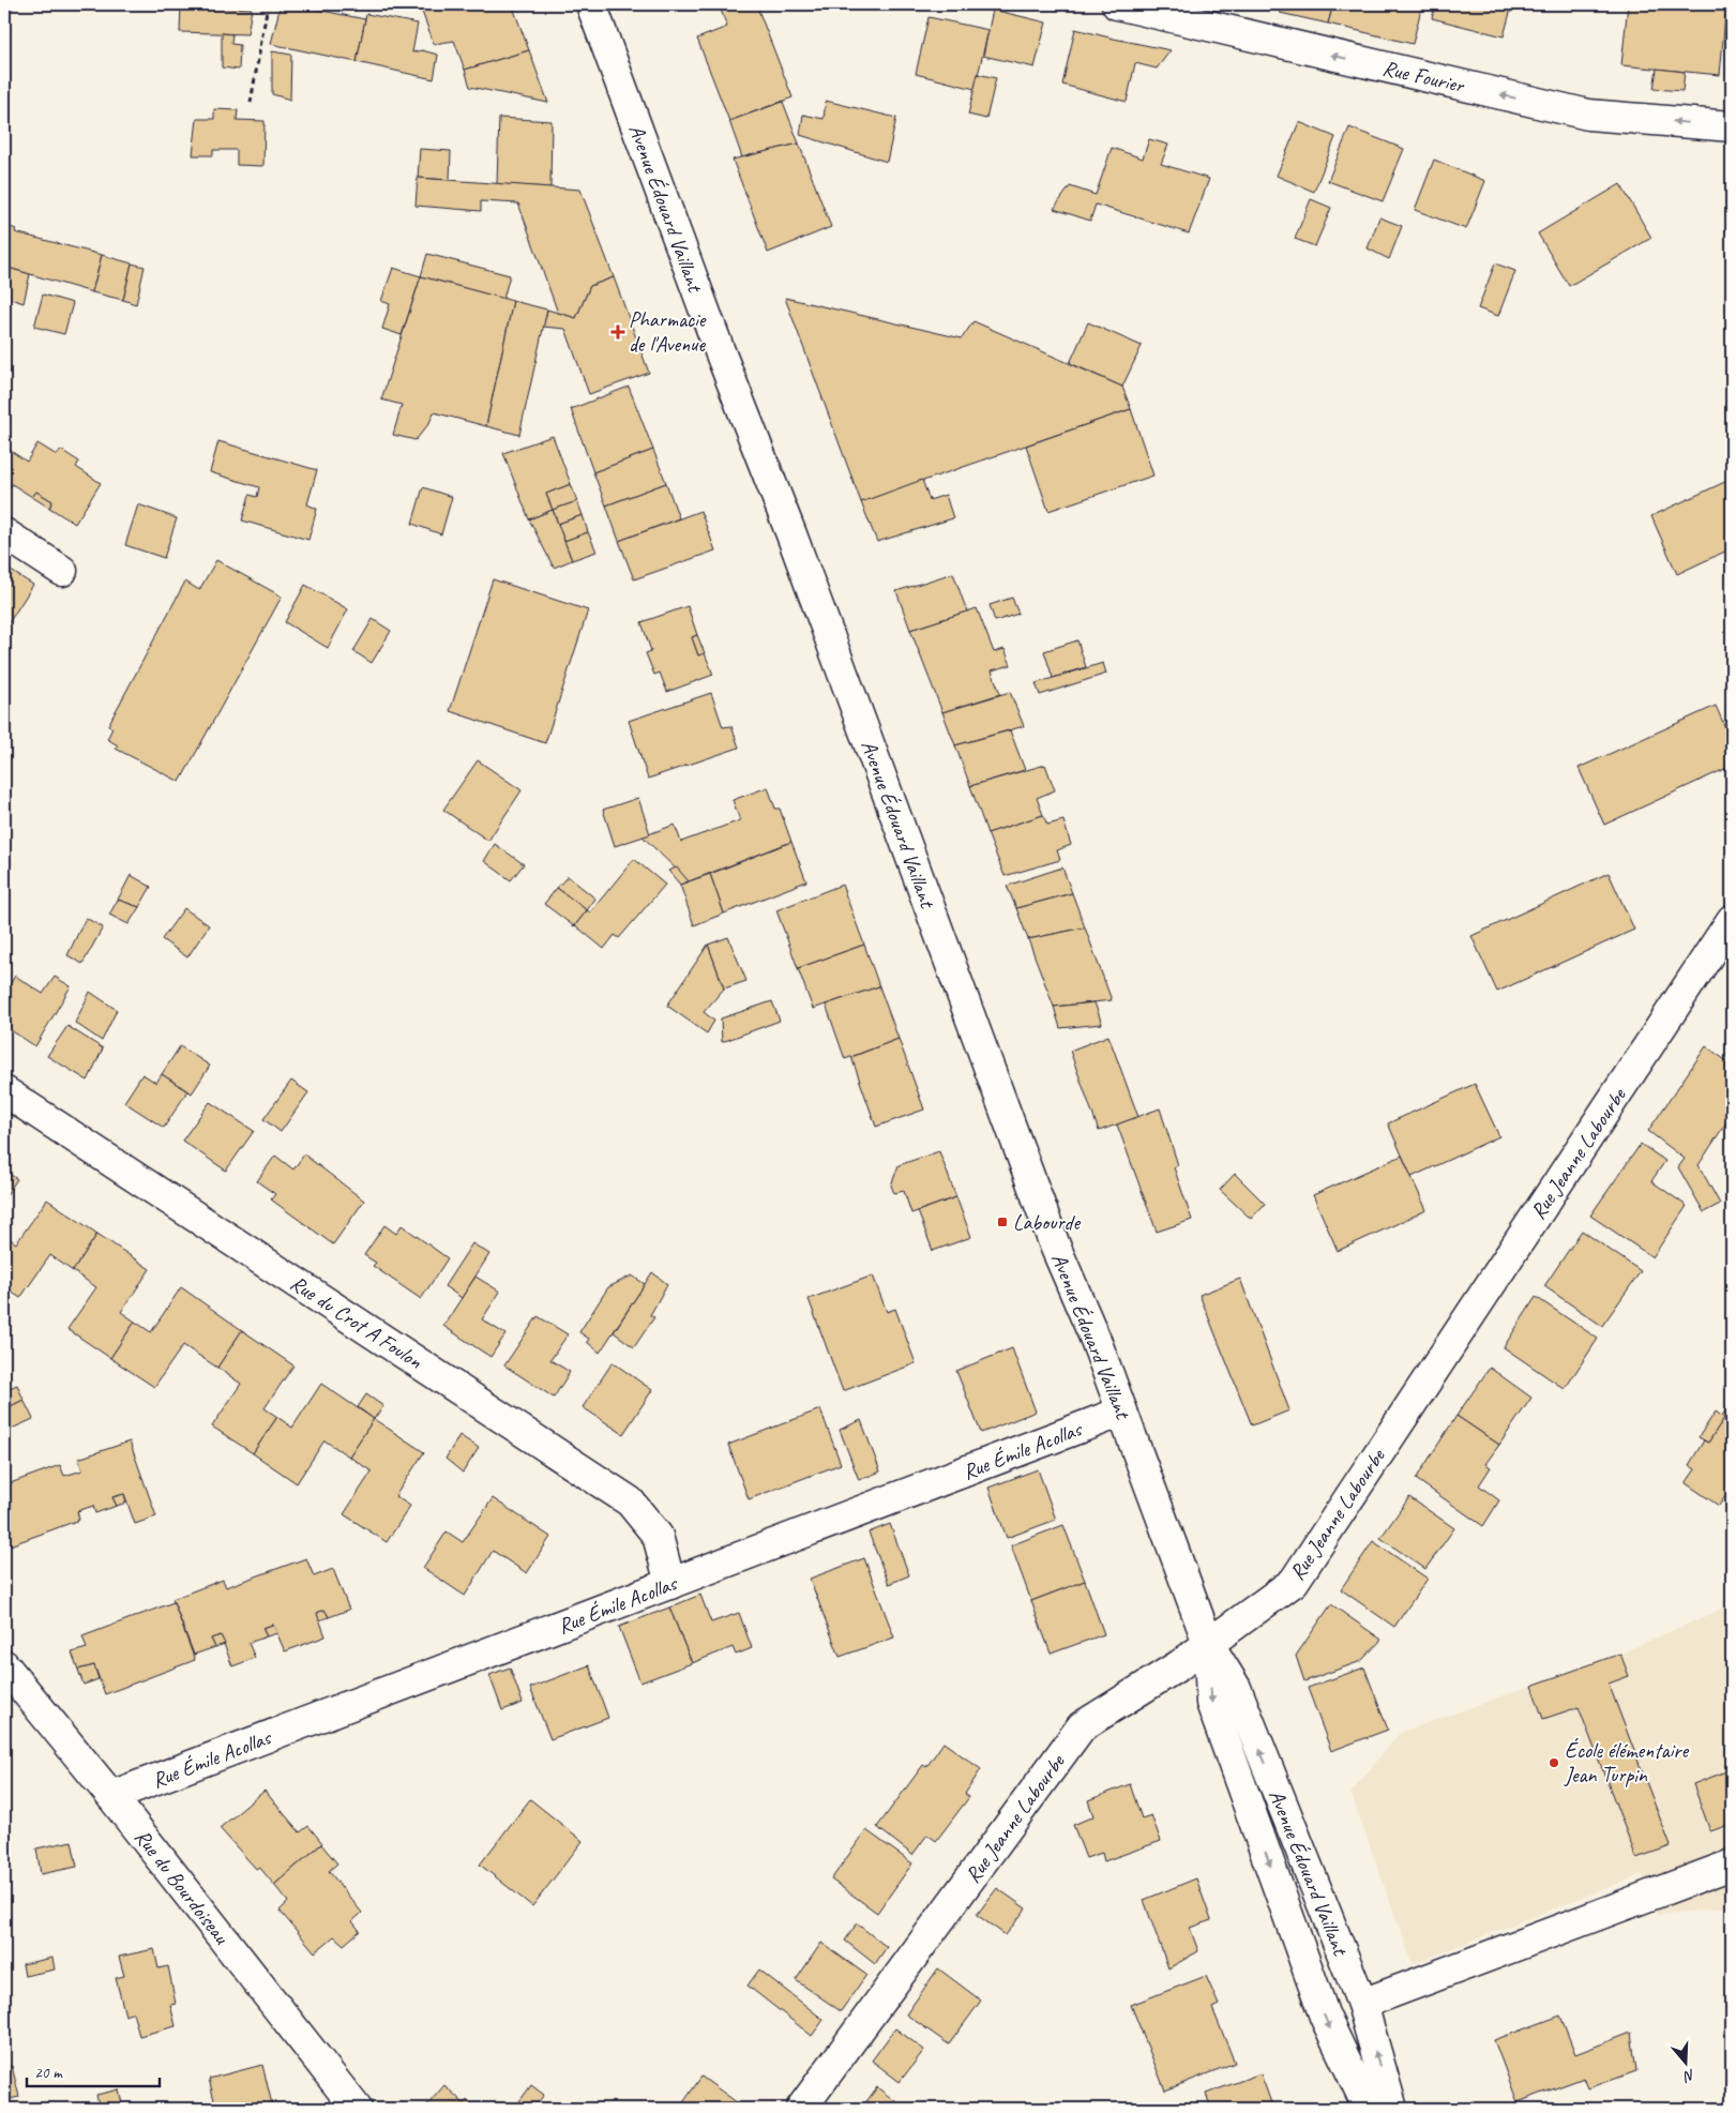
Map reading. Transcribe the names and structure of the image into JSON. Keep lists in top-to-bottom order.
{
  "streets": {
    "street": [
      "Rue Fourier",
      "Avenue Édouard Vaillant",
      "Rue Jeanne Labourbe",
      "Rue du Crot A Foulon",
      "Rue Émile Acollas",
      "Rue du Bourdoiseau"
    ]
  },
  "crossings": [
    ["Avenue Édouard Vaillant", "Rue Jeanne Labourbe"],
    ["Avenue Édouard Vaillant", "Rue Émile Acollas"],
    ["Rue du Crot A Foulon", "Rue Émile Acollas"],
    ["Rue Émile Acollas", "Rue du Bourdoiseau"]
  ],
  "one_way": ["Rue Fourier"],
  "places": {
    "health": ["Pharmacie de l'Avenue"],
    "transit": ["Labourde"],
    "other": ["École élémentaire Jean Turpin"]
  },
  "scale_bar": "20 m",
  "north": "bottom"
}
